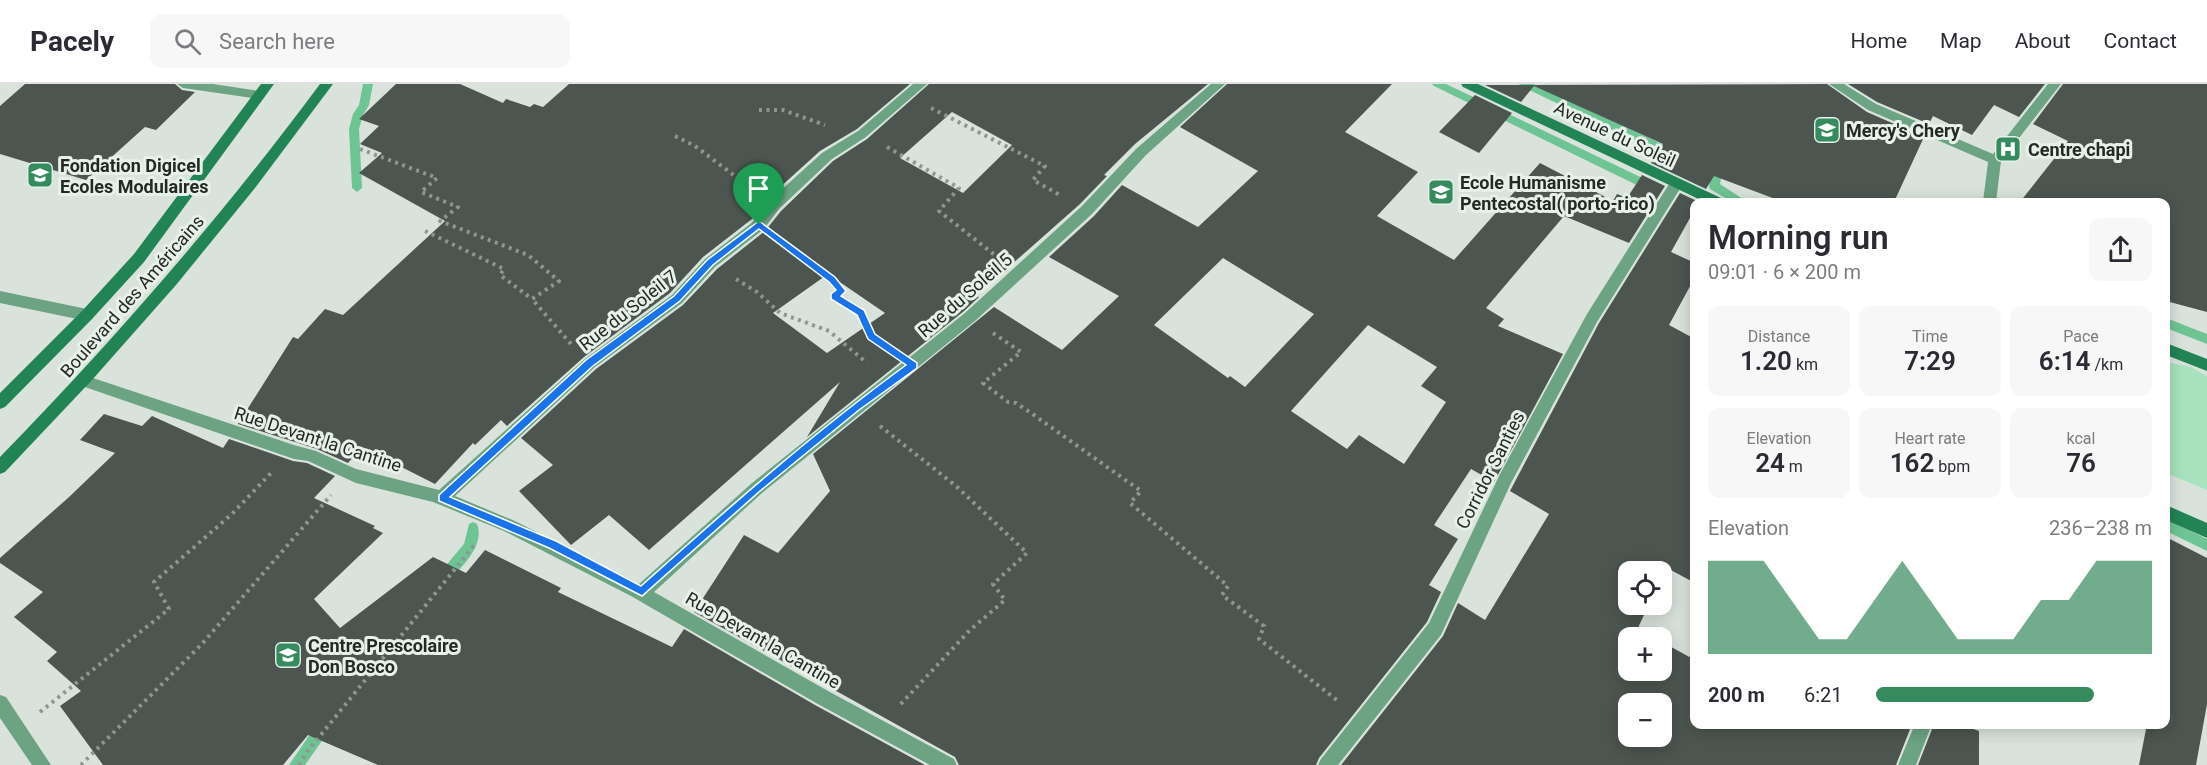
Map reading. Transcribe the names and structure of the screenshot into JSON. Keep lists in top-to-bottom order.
{
  "streets": {
    "main road": ["Avenue du Soleil", "Boulevard des Américains"],
    "street": [
      "Rue du Soleil 5",
      "Rue du Soleil 7",
      "Rue Devant la Cantine",
      "Corridor Santies"
    ]
  },
  "crossings": [
    ["Avenue du Soleil", "Corridor Santies"],
    ["Rue du Soleil 5", "Rue Devant la Cantine"],
    ["Boulevard des Américains", "Rue Devant la Cantine"],
    ["Rue du Soleil 7", "Rue Devant la Cantine"]
  ],
  "places": {
    "school or university": [
      "Mercy's Chery",
      "Fondation Digicel Ecoles Modulaires",
      "Ecole Humanisme Pentecostal( porto-rico)",
      "Centre Prescolaire Don Bosco"
    ],
    "hospital": ["Centre chapi"]
  },
  "page": {
    "header": "Pacely",
    "search": "Search here",
    "nav": [
      "Home",
      "Map",
      "About",
      "Contact"
    ],
    "heading": ["Morning run", "09:01 · 6 × 200 m"],
    "stats": [
      ["Distance", "1.20 km"],
      ["Time", "7:29"],
      ["Pace", "6:14 /km"],
      ["Elevation", "24 m"],
      ["Heart rate", "162 bpm"],
      ["kcal", "76"]
    ],
    "chart": ["Elevation", "236–238 m"],
    "map_buttons": ["+", "−"],
    "list": [
      {
        "name": "200 m",
        "note": "6:21"
      }
    ]
  }
}
